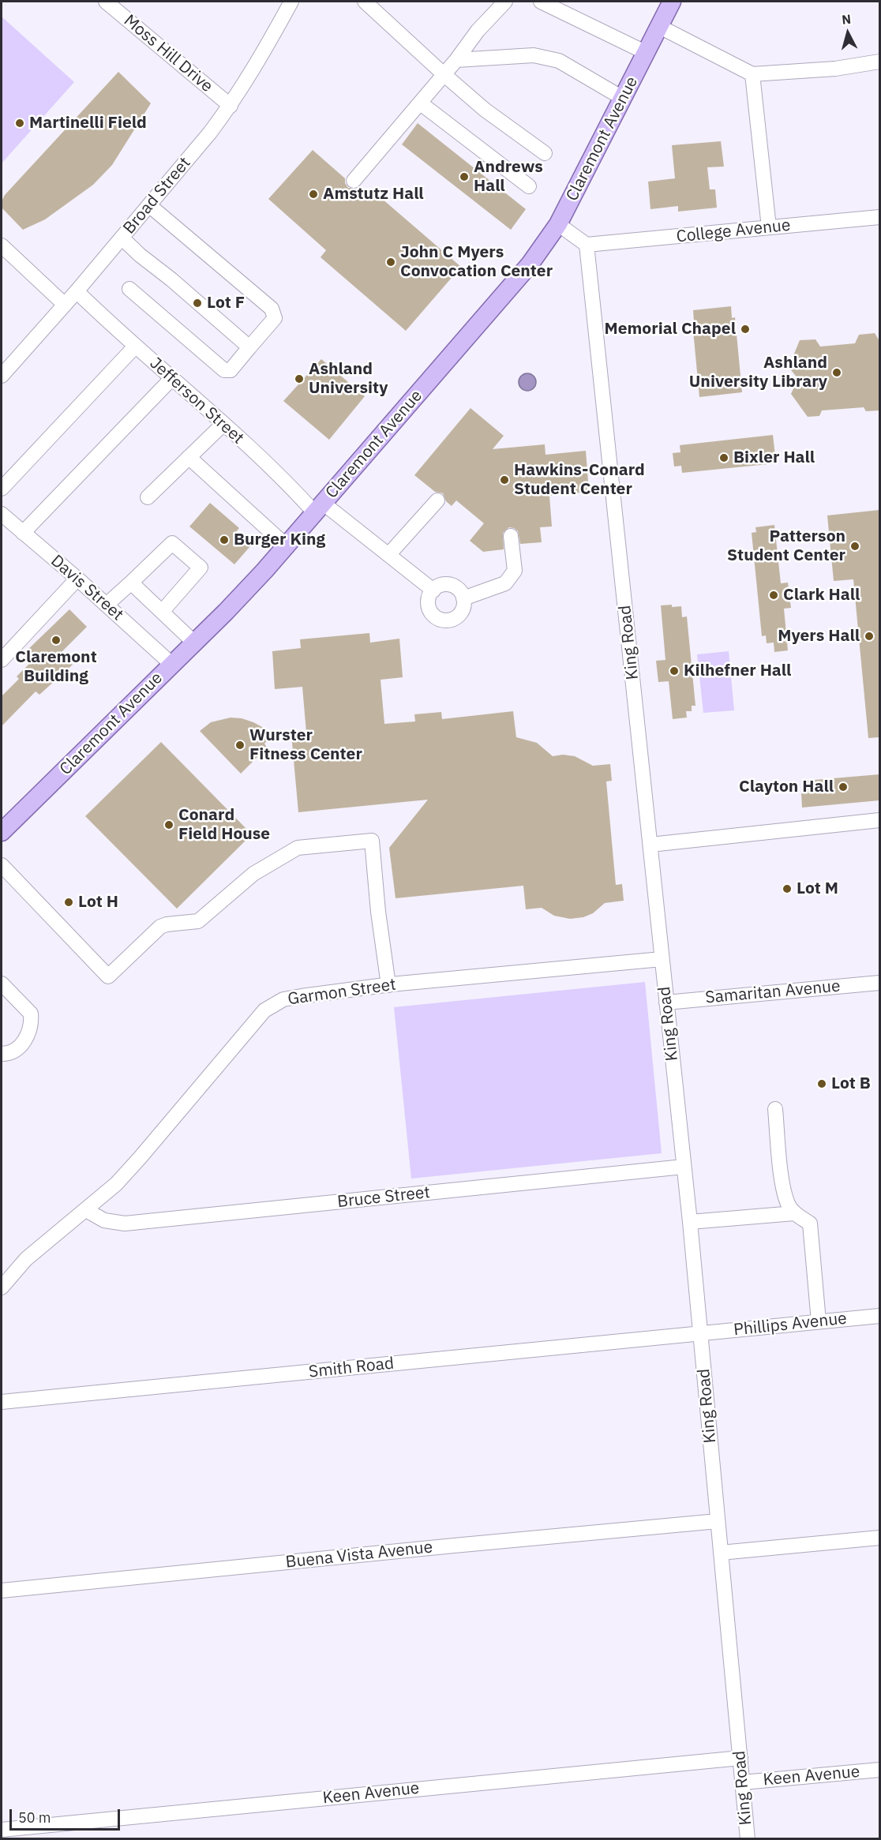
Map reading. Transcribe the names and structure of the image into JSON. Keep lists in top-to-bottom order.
{
  "streets": {
    "main road": ["Claremont Avenue"],
    "street": [
      "Moss Hill Drive",
      "Broad Street",
      "College Avenue",
      "Jefferson Street",
      "Davis Street",
      "King Road",
      "Garmon Street",
      "Samaritan Avenue",
      "Bruce Street",
      "Phillips Avenue",
      "Smith Road",
      "Buena Vista Avenue",
      "Keen Avenue"
    ]
  },
  "crossings": [
    ["Moss Hill Drive", "Broad Street"],
    ["Claremont Avenue", "Jefferson Street"],
    ["Claremont Avenue", "Davis Street"],
    ["Broad Street", "Jefferson Street"],
    ["College Avenue", "King Road"],
    ["King Road", "Garmon Street"],
    ["King Road", "Samaritan Avenue"],
    ["King Road", "Bruce Street"],
    ["King Road", "Phillips Avenue"],
    ["King Road", "Smith Road"],
    ["King Road", "Buena Vista Avenue"],
    ["King Road", "Keen Avenue"],
    ["Garmon Street", "Bruce Street"],
    ["Phillips Avenue", "Smith Road"]
  ],
  "places": [
    "Martinelli Field",
    "Andrews Hall",
    "Amstutz Hall",
    "John C Myers Convocation Center",
    "Lot F",
    "Memorial Chapel",
    "Ashland University Library",
    "Ashland University",
    "Bixler Hall",
    "Hawkins-Conard Student Center",
    "Burger King",
    "Patterson Student Center",
    "Clark Hall",
    "Myers Hall",
    "Claremont Building",
    "Kilhefner Hall",
    "Wurster Fitness Center",
    "Clayton Hall",
    "Conard Field House",
    "Lot M",
    "Lot H",
    "Lot B"
  ],
  "scale_bar": "50 m",
  "north": "top"
}
